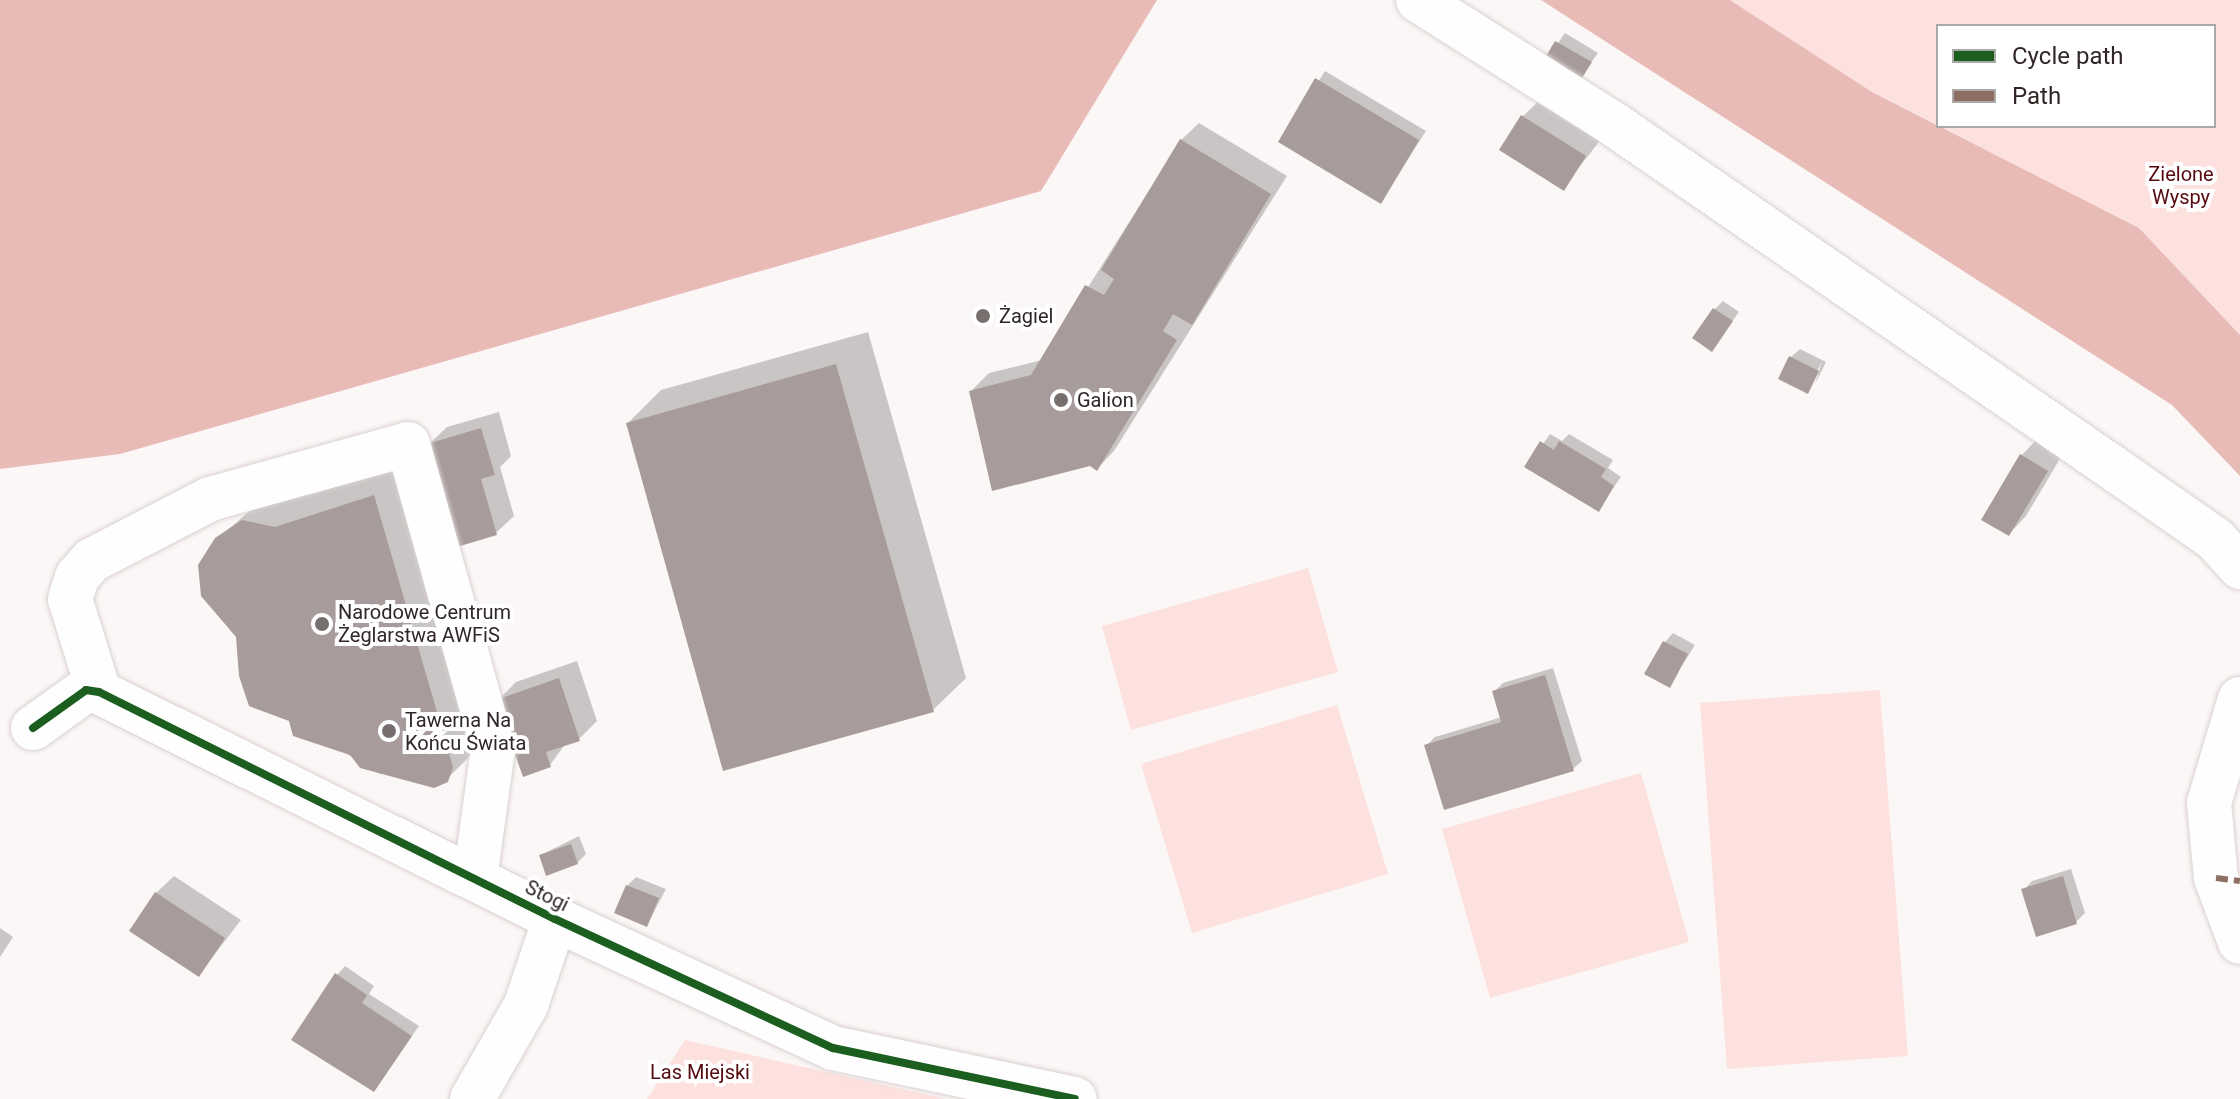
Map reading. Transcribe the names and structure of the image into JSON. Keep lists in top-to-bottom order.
{
  "streets": {
    "street": ["Stogi"]
  },
  "parks": ["Zielone Wyspy", "Las Miejski"],
  "places": [
    "Żagiel",
    "Galion",
    "Narodowe Centrum Żeglarstwa AWFiS",
    "Tawerna Na Końcu Świata"
  ],
  "legend": ["Cycle path", "Path"]
}
